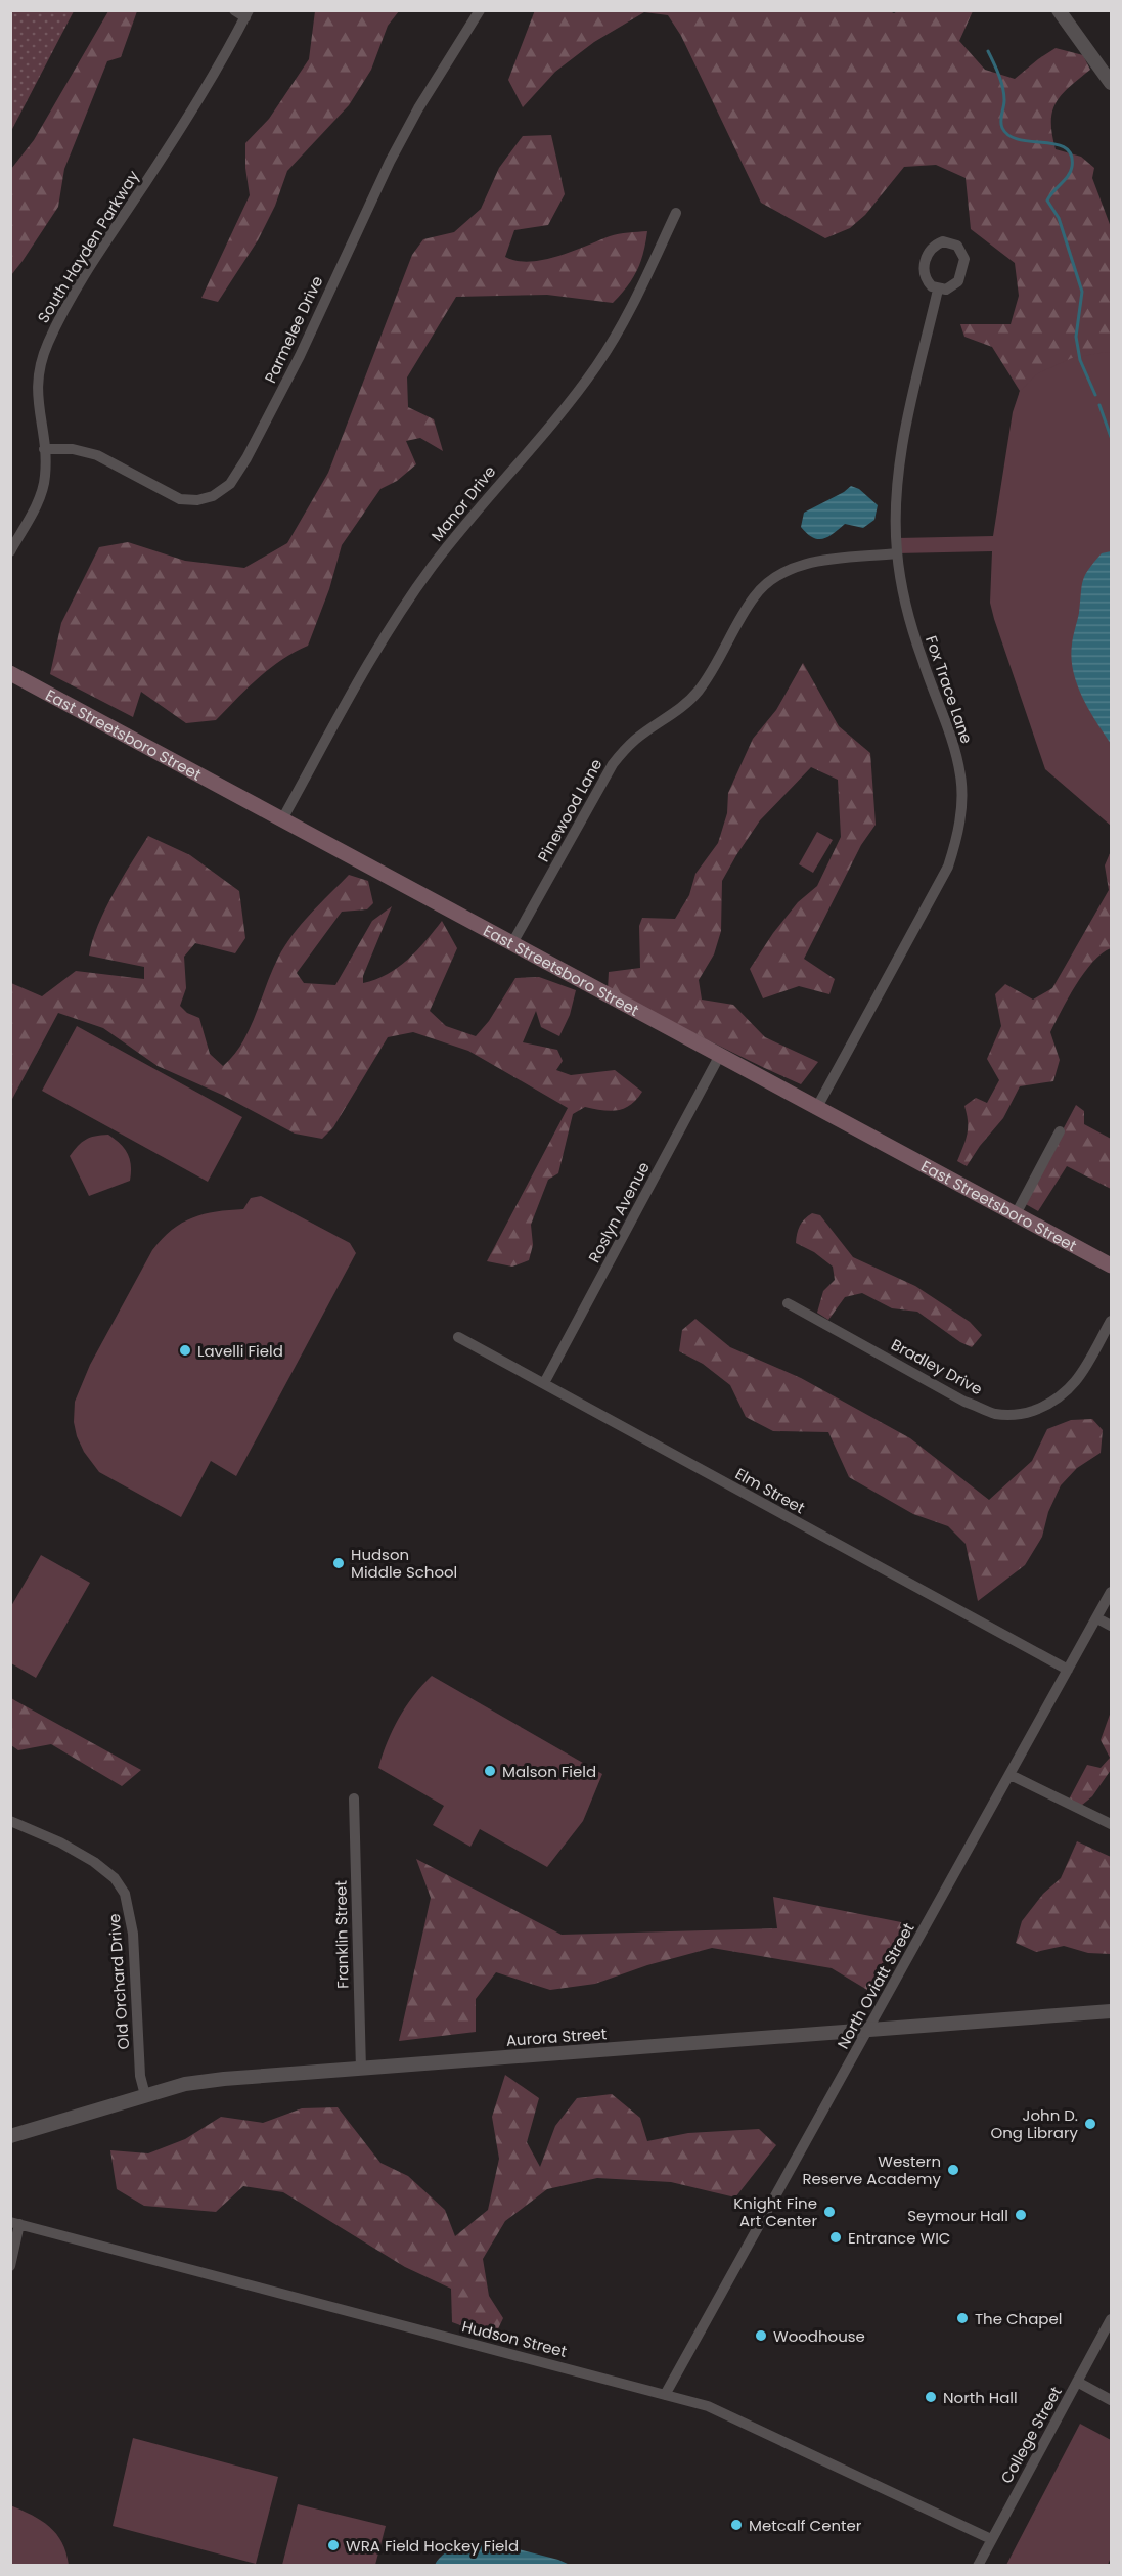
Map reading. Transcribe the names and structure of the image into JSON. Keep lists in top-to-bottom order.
{
  "streets": {
    "main road": ["East Streetsboro Street"],
    "street": [
      "South Hayden Parkway",
      "Parmelee Drive",
      "Manor Drive",
      "Fox Trace Lane",
      "Pinewood Lane",
      "Roslyn Avenue",
      "Bradley Drive",
      "Elm Street",
      "Franklin Street",
      "Old Orchard Drive",
      "North Oviatt Street",
      "Aurora Street",
      "Hudson Street",
      "College Street"
    ]
  },
  "crossings": [
    ["South Hayden Parkway", "Parmelee Drive"],
    ["Manor Drive", "East Streetsboro Street"],
    ["Fox Trace Lane", "East Streetsboro Street"],
    ["Fox Trace Lane", "Pinewood Lane"],
    ["East Streetsboro Street", "Pinewood Lane"],
    ["East Streetsboro Street", "Roslyn Avenue"],
    ["Roslyn Avenue", "Elm Street"],
    ["Elm Street", "North Oviatt Street"],
    ["Franklin Street", "Aurora Street"],
    ["Old Orchard Drive", "Aurora Street"],
    ["North Oviatt Street", "Aurora Street"],
    ["North Oviatt Street", "Hudson Street"],
    ["Hudson Street", "College Street"]
  ],
  "places": [
    "Lavelli Field",
    "Hudson Middle School",
    "Malson Field",
    "John D. Ong Library",
    "Western Reserve Academy",
    "Knight Fine Art Center",
    "Seymour Hall",
    "Entrance WIC",
    "The Chapel",
    "Woodhouse",
    "North Hall",
    "Metcalf Center",
    "WRA Field Hockey Field"
  ]
}
